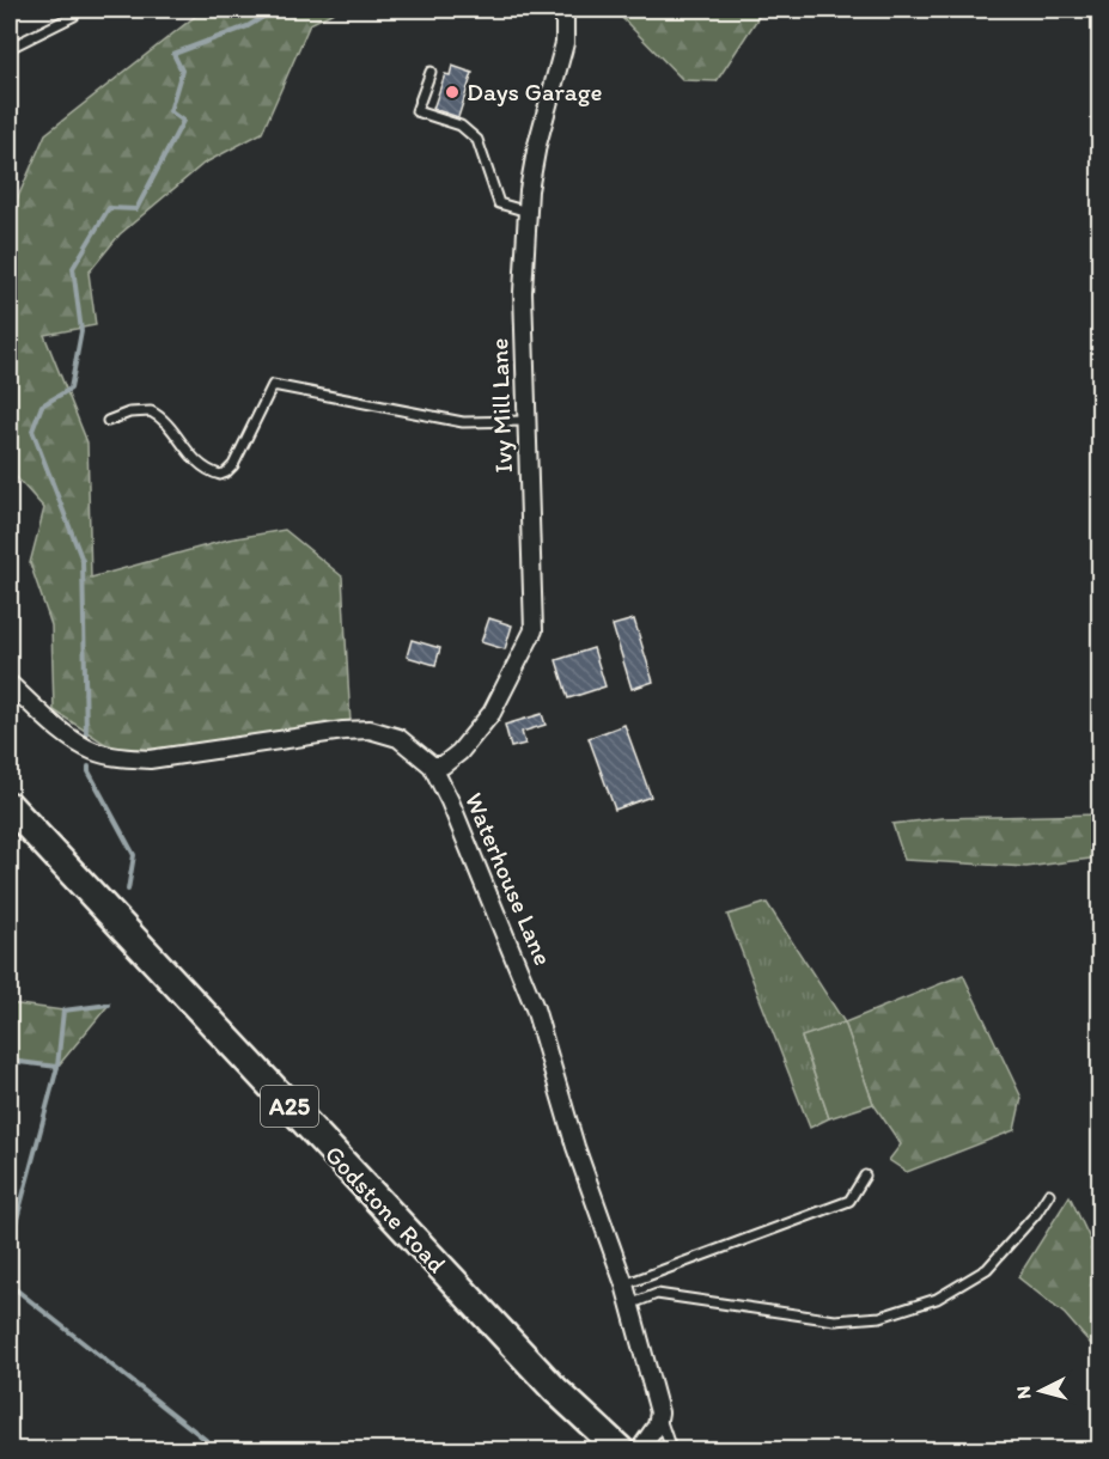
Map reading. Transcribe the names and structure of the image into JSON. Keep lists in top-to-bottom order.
{
  "streets": {
    "main road": ["A25", "Godstone Road"],
    "street": ["Ivy Mill Lane", "Waterhouse Lane"]
  },
  "crossings": [
    ["Ivy Mill Lane", "Waterhouse Lane"]
  ],
  "places": ["Days Garage"],
  "north": "left"
}
